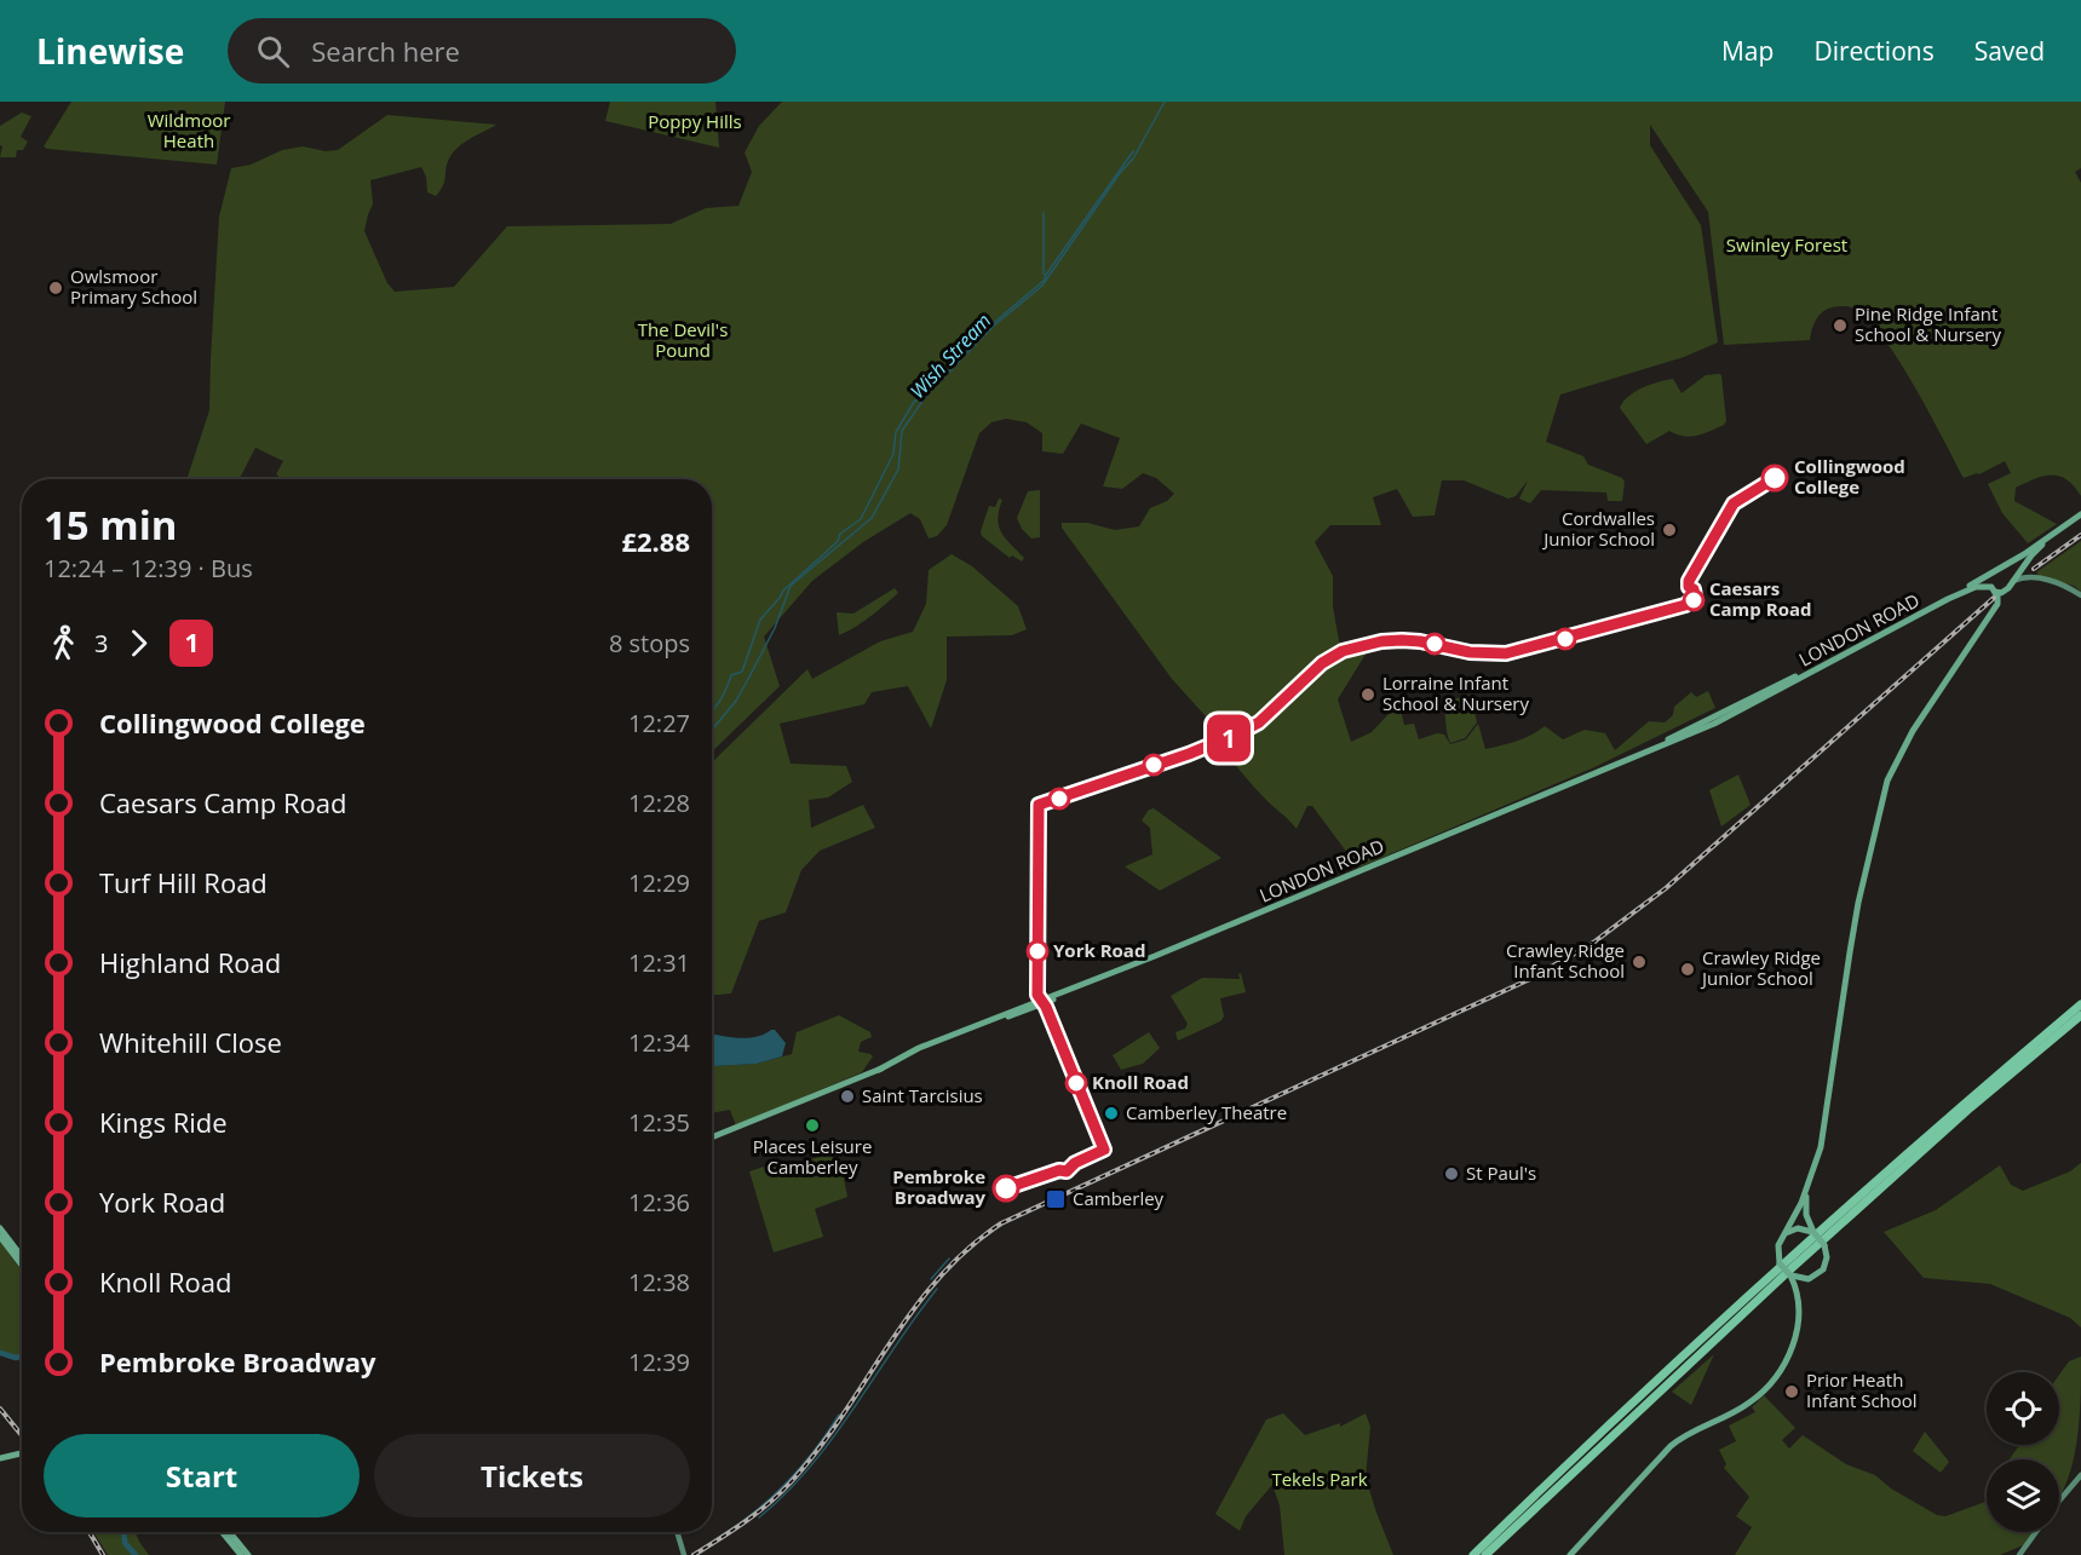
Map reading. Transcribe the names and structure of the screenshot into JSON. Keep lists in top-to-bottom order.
{
  "streets": {
    "main road": ["LONDON ROAD"]
  },
  "water": ["Wish Stream"],
  "parks": [
    "Wildmoor Heath",
    "Poppy Hills",
    "Swinley Forest",
    "The Devil's Pound",
    "Tekels Park"
  ],
  "places": {
    "other": [
      "Owlsmoor Primary School",
      "Pine Ridge Infant School & Nursery",
      "Collingwood College",
      "Cordwalles Junior School",
      "Caesars Camp Road",
      "Lorraine Infant School & Nursery",
      "York Road",
      "Crawley Ridge Infant School",
      "Crawley Ridge Junior School",
      "Knoll Road",
      "Saint Tarcisius",
      "Camberley Theatre",
      "Places Leisure Camberley",
      "St Paul's",
      "Pembroke Broadway",
      "Prior Heath Infant School"
    ],
    "transit": ["Camberley"]
  },
  "lines": ["bus line 1"],
  "page": {
    "header": "Linewise",
    "search": "Search here",
    "nav": ["Map", "Directions", "Saved"],
    "on_map": "1",
    "heading": ["15 min", "12:24 – 12:39 · Bus", "£2.88"],
    "legs": ["3", "1", "8 stops"],
    "list": [
      {
        "name": "Collingwood College",
        "value": "12:27"
      },
      {
        "name": "Caesars Camp Road",
        "value": "12:28"
      },
      {
        "name": "Turf Hill Road",
        "value": "12:29"
      },
      {
        "name": "Highland Road",
        "value": "12:31"
      },
      {
        "name": "Whitehill Close",
        "value": "12:34"
      },
      {
        "name": "Kings Ride",
        "value": "12:35"
      },
      {
        "name": "York Road",
        "value": "12:36"
      },
      {
        "name": "Knoll Road",
        "value": "12:38"
      },
      {
        "name": "Pembroke Broadway",
        "value": "12:39"
      }
    ],
    "buttons": ["Start", "Tickets"]
  }
}
